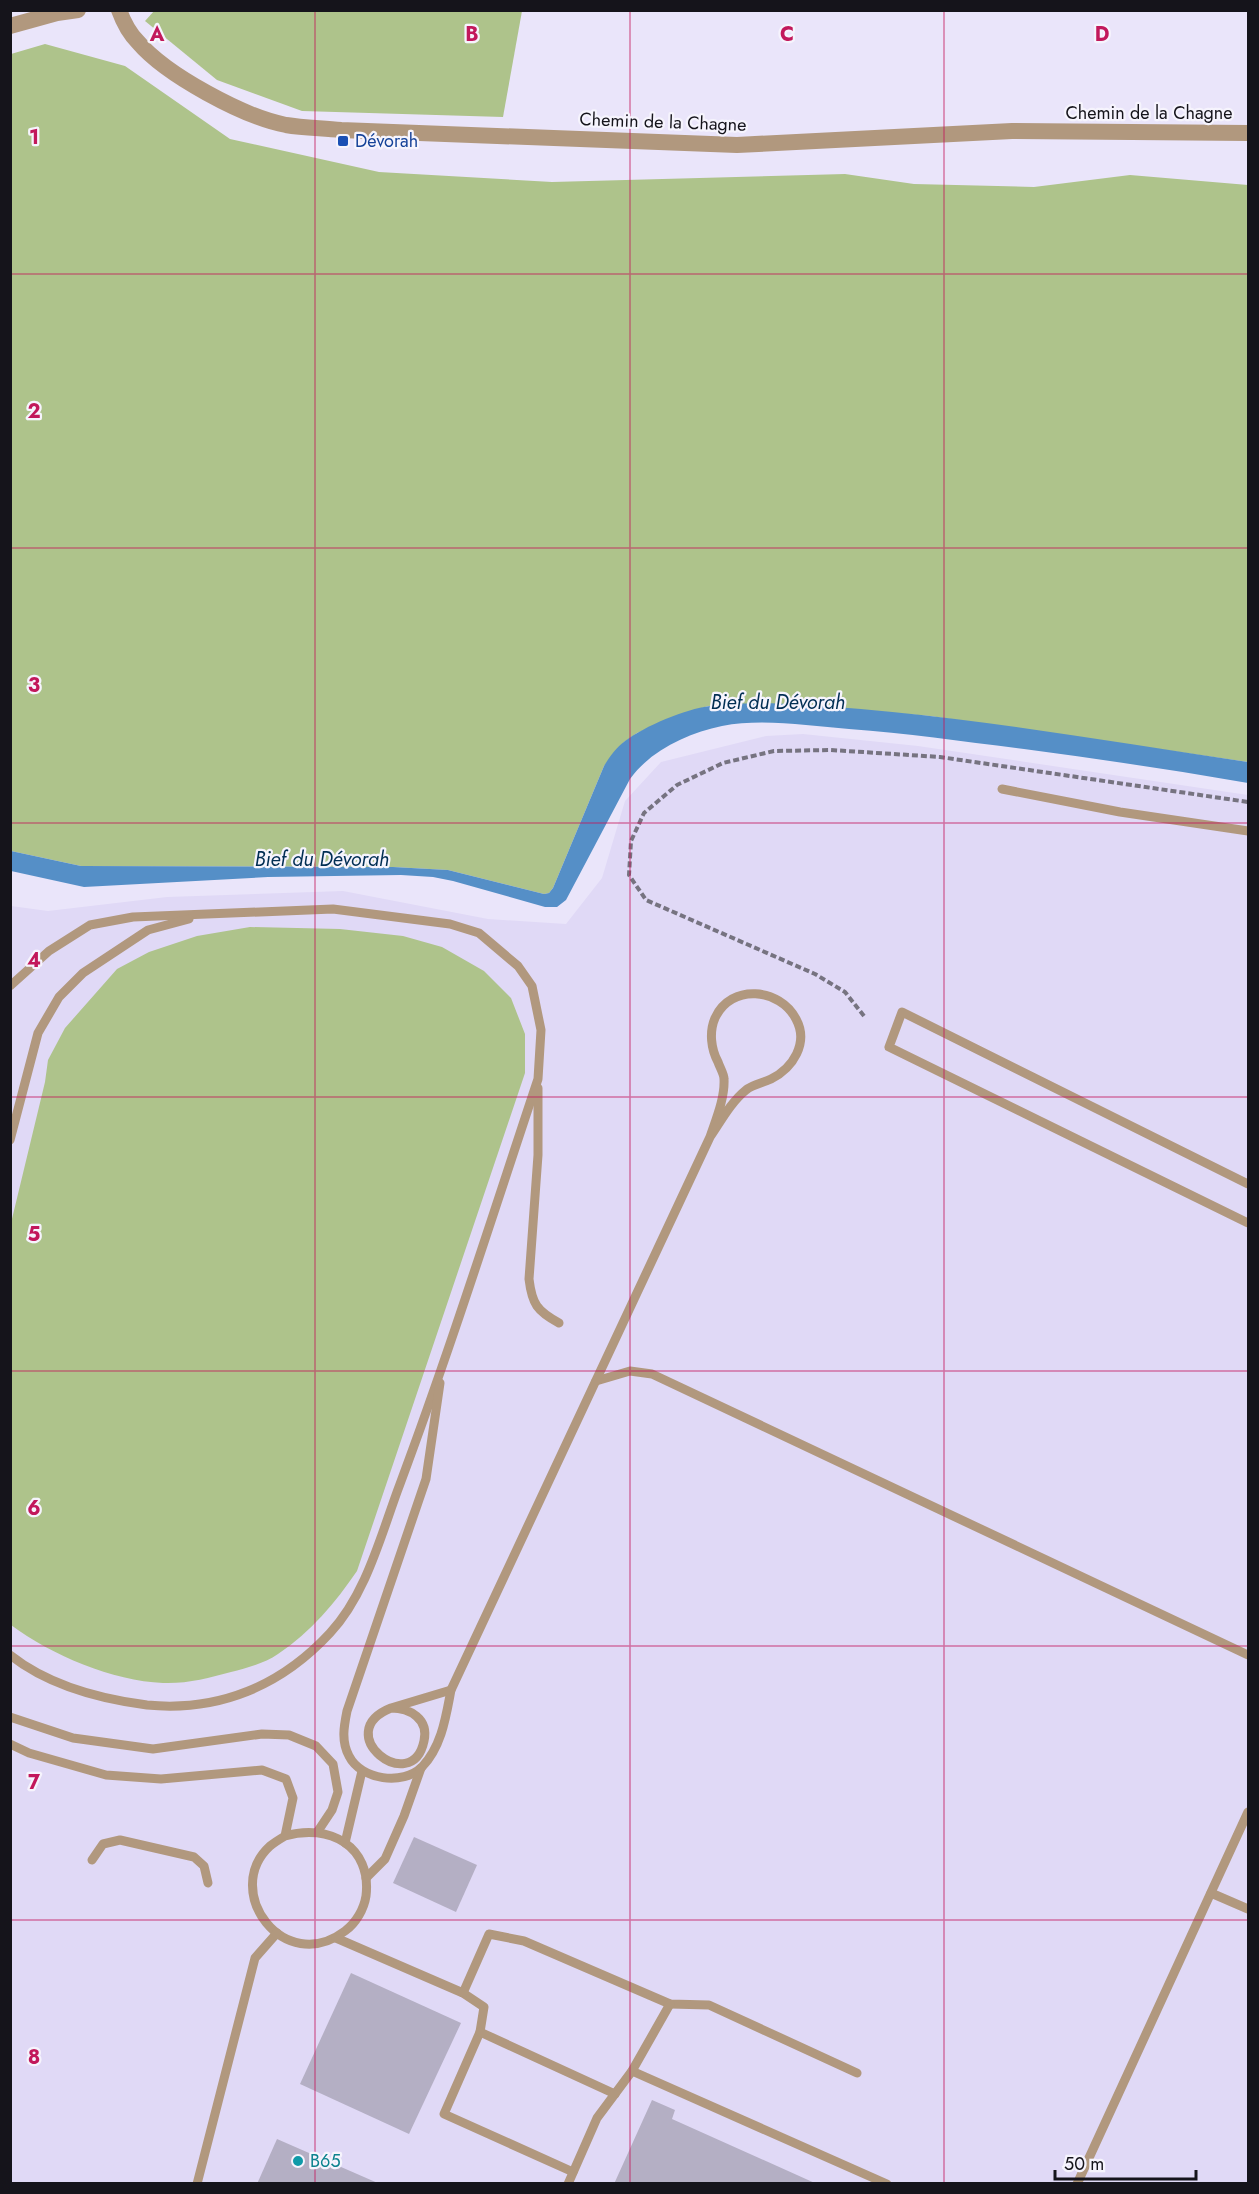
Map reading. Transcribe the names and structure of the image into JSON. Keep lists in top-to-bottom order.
{
  "streets": {
    "street": ["Chemin de la Chagne"]
  },
  "water": ["Bief du Dévorah"],
  "places": {
    "transit": ["Dévorah"],
    "other": ["B65"]
  },
  "scale_bar": "50 m",
  "grid": {
    "columns": [
      "A",
      "B",
      "C",
      "D"
    ],
    "rows": [
      "1",
      "2",
      "3",
      "4",
      "5",
      "6",
      "7",
      "8"
    ]
  }
}
